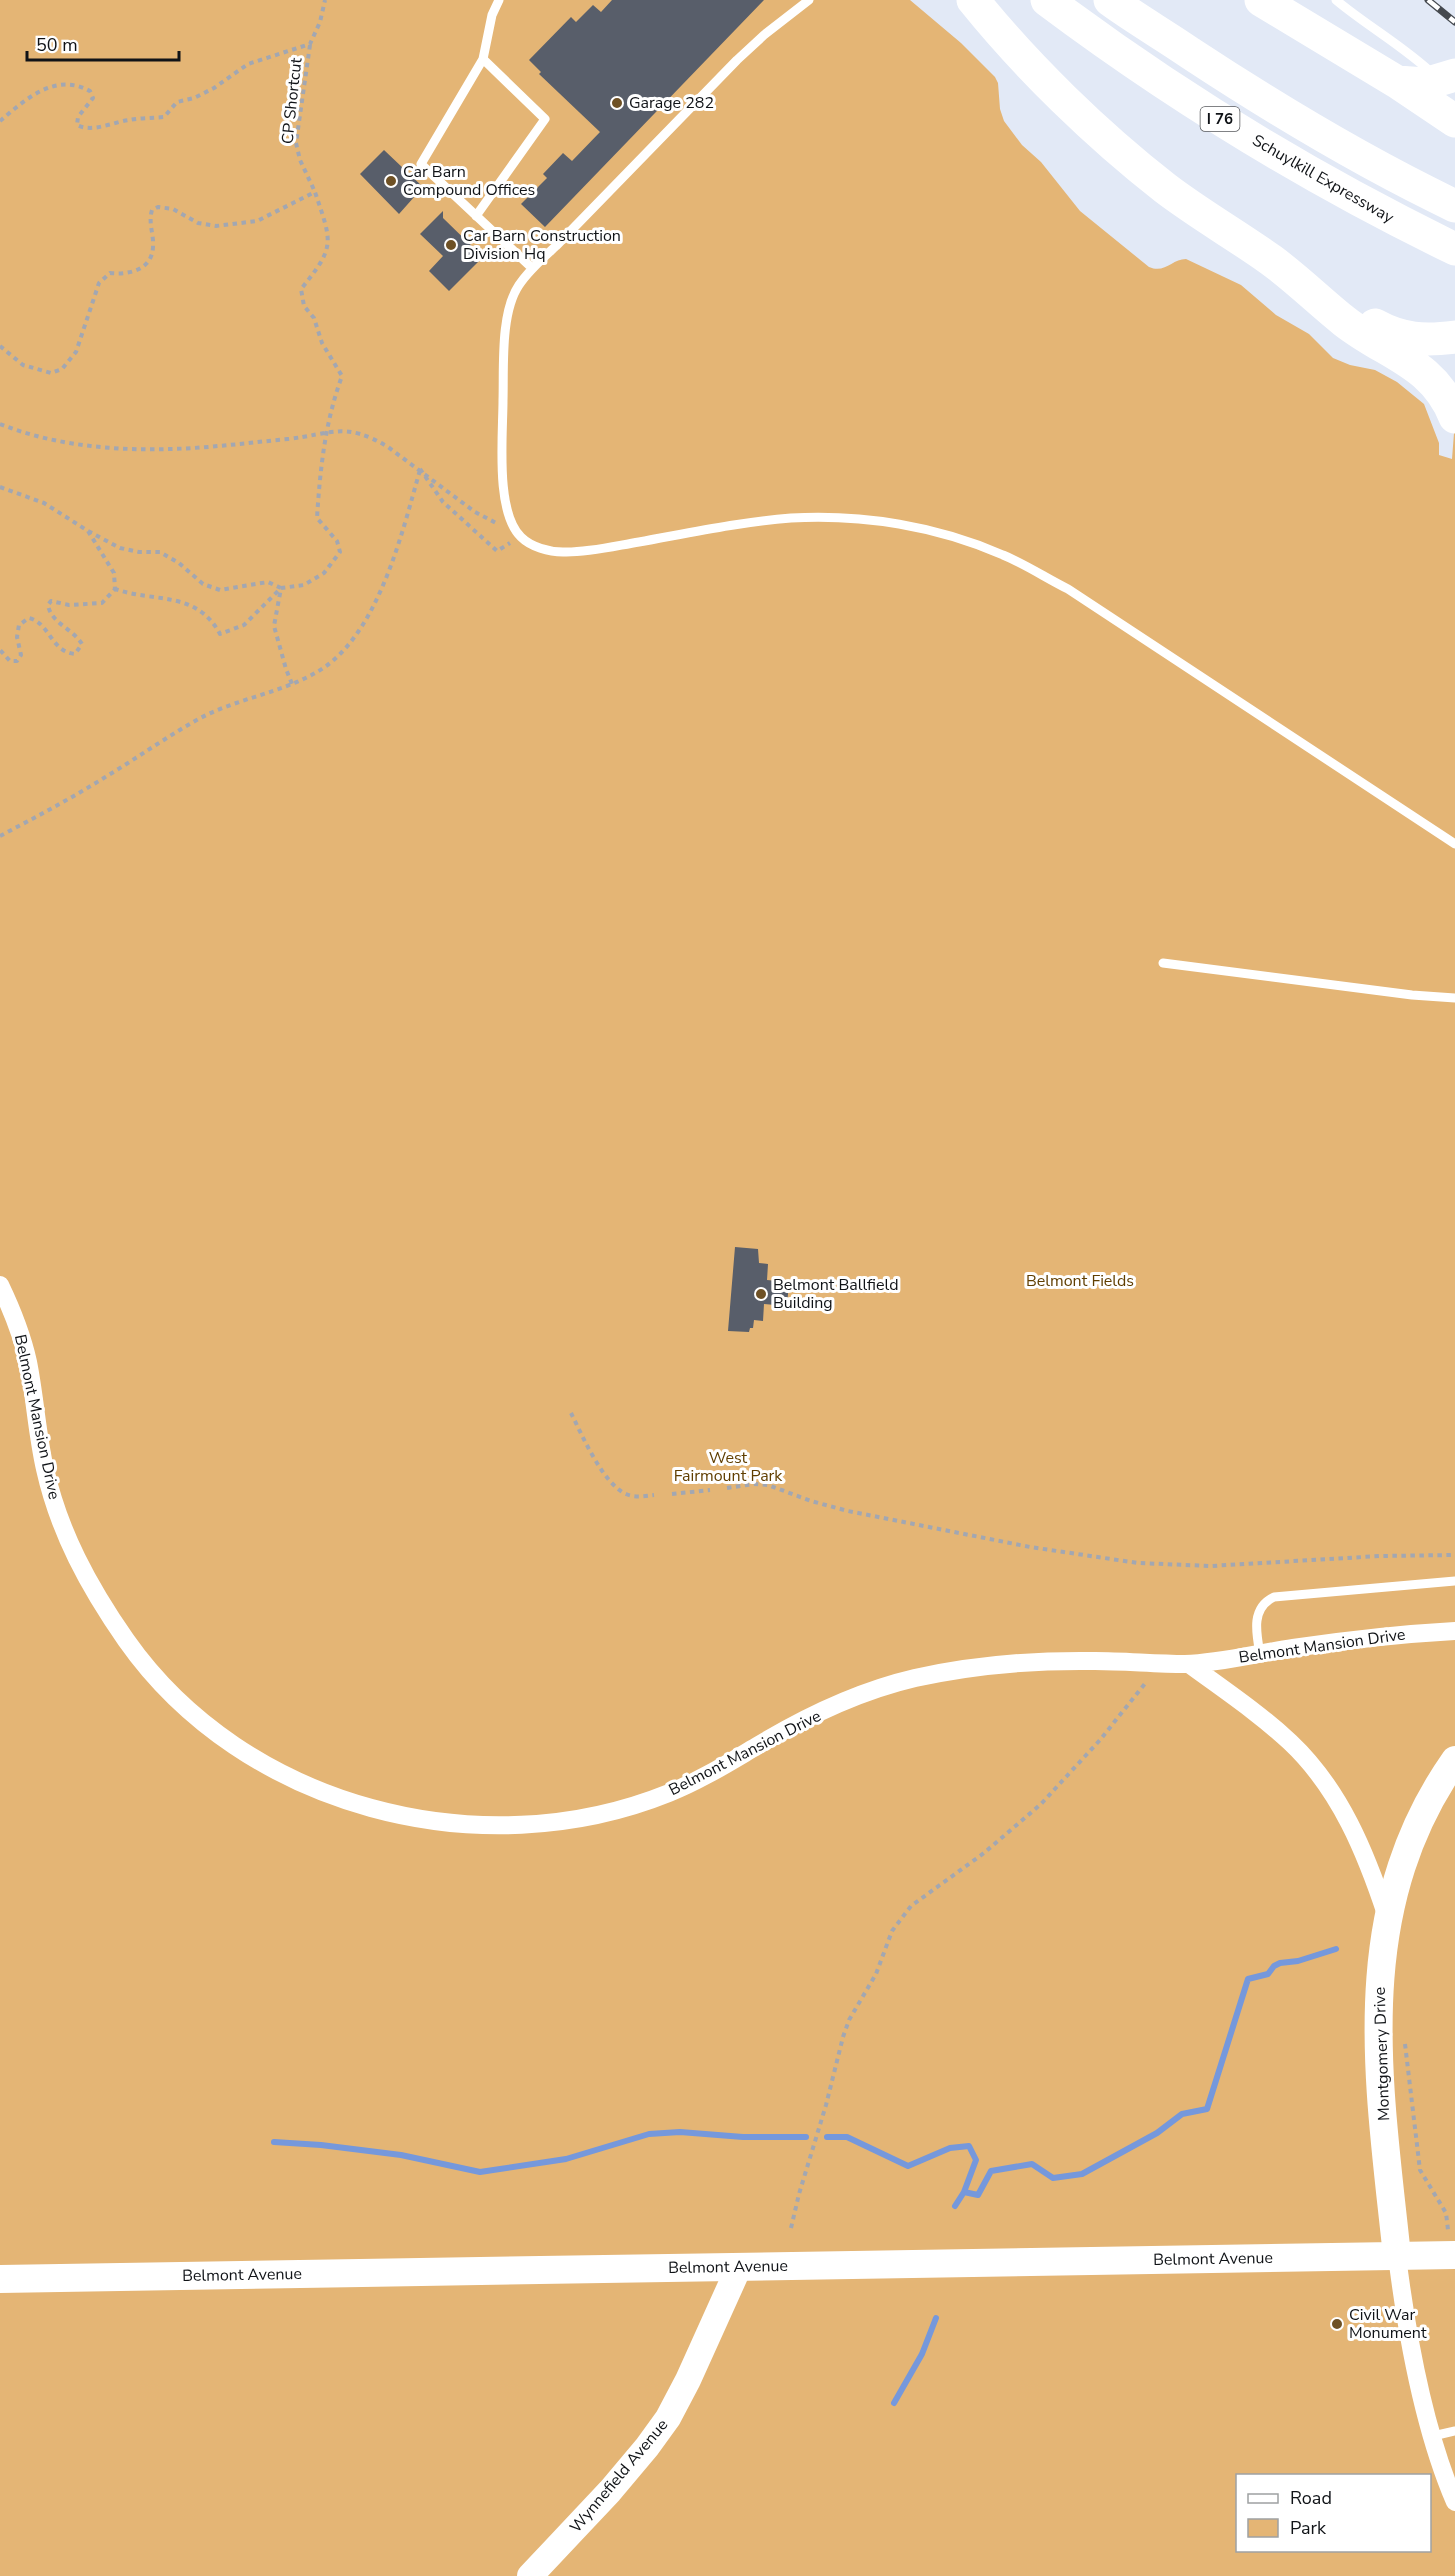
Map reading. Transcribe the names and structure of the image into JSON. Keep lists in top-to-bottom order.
{
  "streets": {
    "highway": ["I 76", "Schuylkill Expressway"],
    "main road": ["Montgomery Drive", "Belmont Avenue"],
    "street": ["Belmont Mansion Drive", "Wynnefield Avenue"],
    "path": ["CP Shortcut"]
  },
  "crossings": [
    ["Montgomery Drive", "Belmont Avenue"],
    ["Belmont Avenue", "Wynnefield Avenue"]
  ],
  "parks": ["Belmont Fields", "West Fairmount Park"],
  "places": [
    "Garage 282",
    "Car Barn Compound Offices",
    "Car Barn Construction Division Hq",
    "Belmont Ballfield Building",
    "Civil War Monument"
  ],
  "legend": ["Road", "Park"],
  "scale_bar": "50 m"
}
